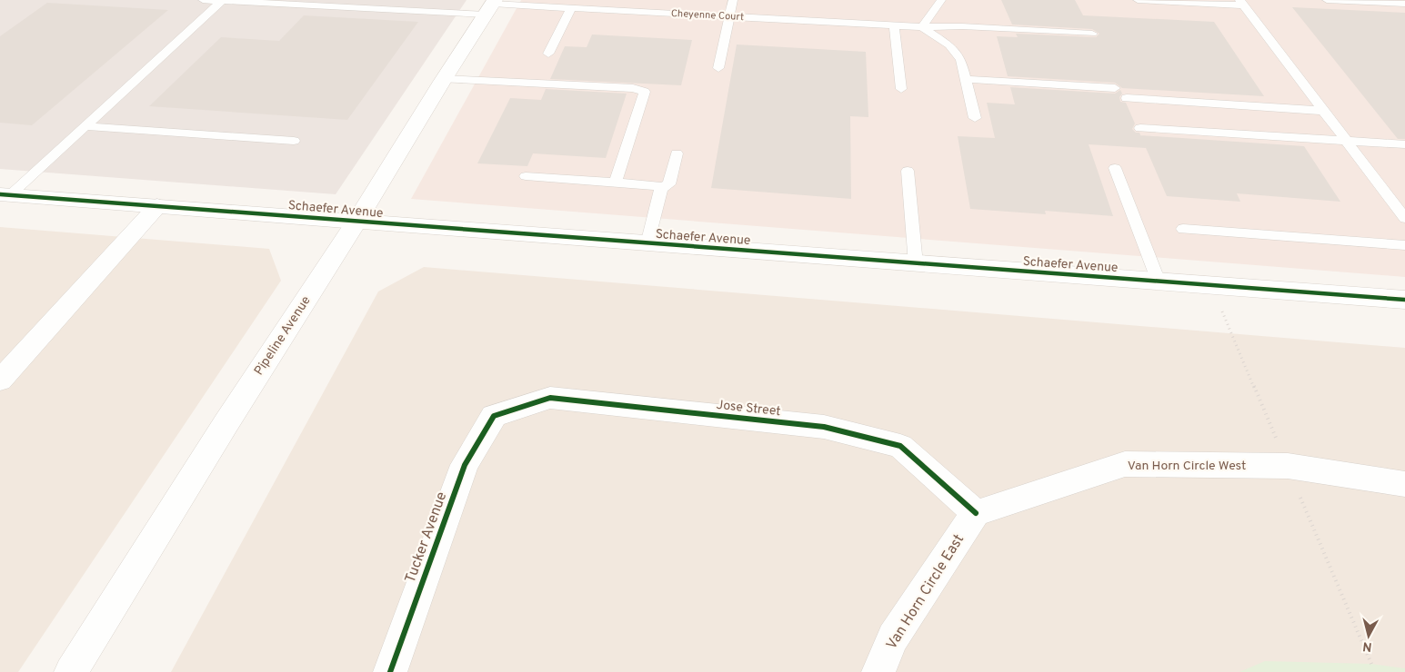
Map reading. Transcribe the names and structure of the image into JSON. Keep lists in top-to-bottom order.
{
  "streets": {
    "main road": [
      "Schaefer Avenue",
      "Pipeline Avenue",
      "Jose Street",
      "Van Horn Circle West",
      "Tucker Avenue",
      "Van Horn Circle East"
    ],
    "lane": ["Cheyenne Court"]
  },
  "crossings": [
    ["Cheyenne Court", "Pipeline Avenue"],
    ["Schaefer Avenue", "Pipeline Avenue"],
    ["Jose Street", "Van Horn Circle West"],
    ["Jose Street", "Tucker Avenue"],
    ["Jose Street", "Van Horn Circle East"],
    ["Van Horn Circle West", "Van Horn Circle East"]
  ],
  "north": "bottom"
}
